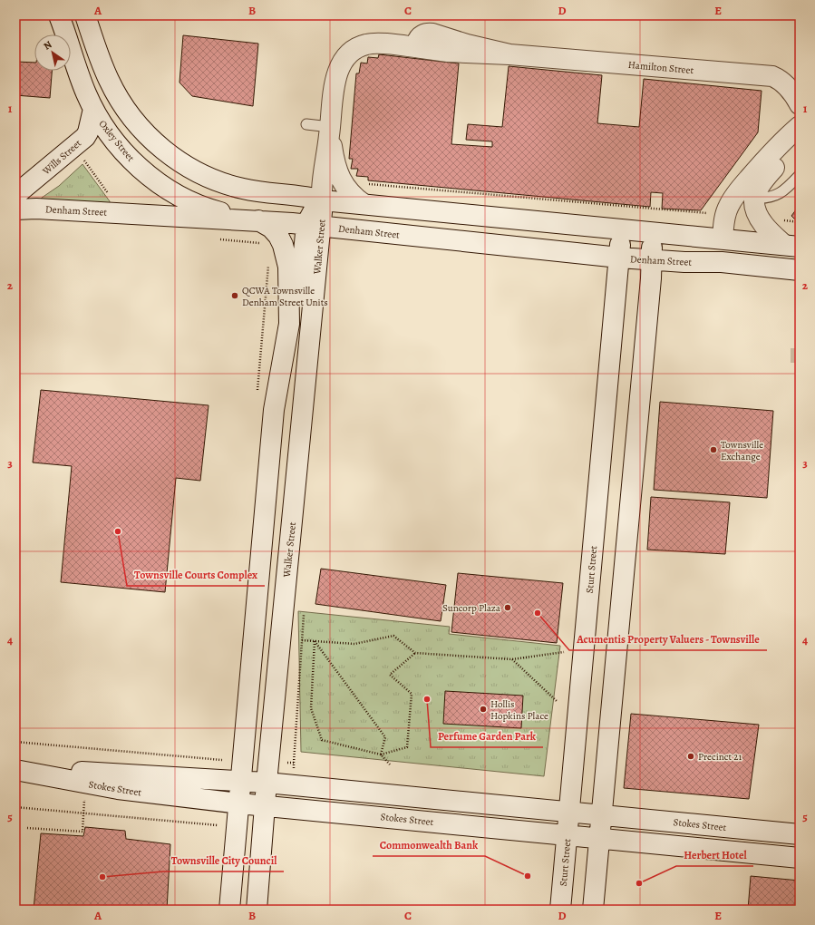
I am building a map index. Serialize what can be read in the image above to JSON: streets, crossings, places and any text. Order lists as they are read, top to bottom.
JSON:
{
  "streets": {
    "main road": [
      "Hamilton Street",
      "Oxley Street",
      "Wills Street",
      "Denham Street",
      "Walker Street",
      "Sturt Street",
      "Stokes Street"
    ]
  },
  "crossings": [
    ["Hamilton Street", "Walker Street"],
    ["Oxley Street", "Wills Street"],
    ["Oxley Street", "Denham Street"],
    ["Denham Street", "Walker Street"],
    ["Denham Street", "Sturt Street"],
    ["Walker Street", "Stokes Street"],
    ["Sturt Street", "Stokes Street"]
  ],
  "places": [
    "QCWA Townsville Denham Street Units",
    "Townsville Exchange",
    "Townsville Courts Complex",
    "Suncorp Plaza",
    "Acumentis Property Valuers - Townsville",
    "Perfume Garden Park",
    "Hollis Hopkins Place",
    "Precinct 21",
    "Commonwealth Bank",
    "Townsville City Council",
    "Herbert Hotel"
  ],
  "north": "top left",
  "grid": {
    "columns": [
      "A",
      "B",
      "C",
      "D",
      "E"
    ],
    "rows": [
      "1",
      "2",
      "3",
      "4",
      "5"
    ]
  }
}
